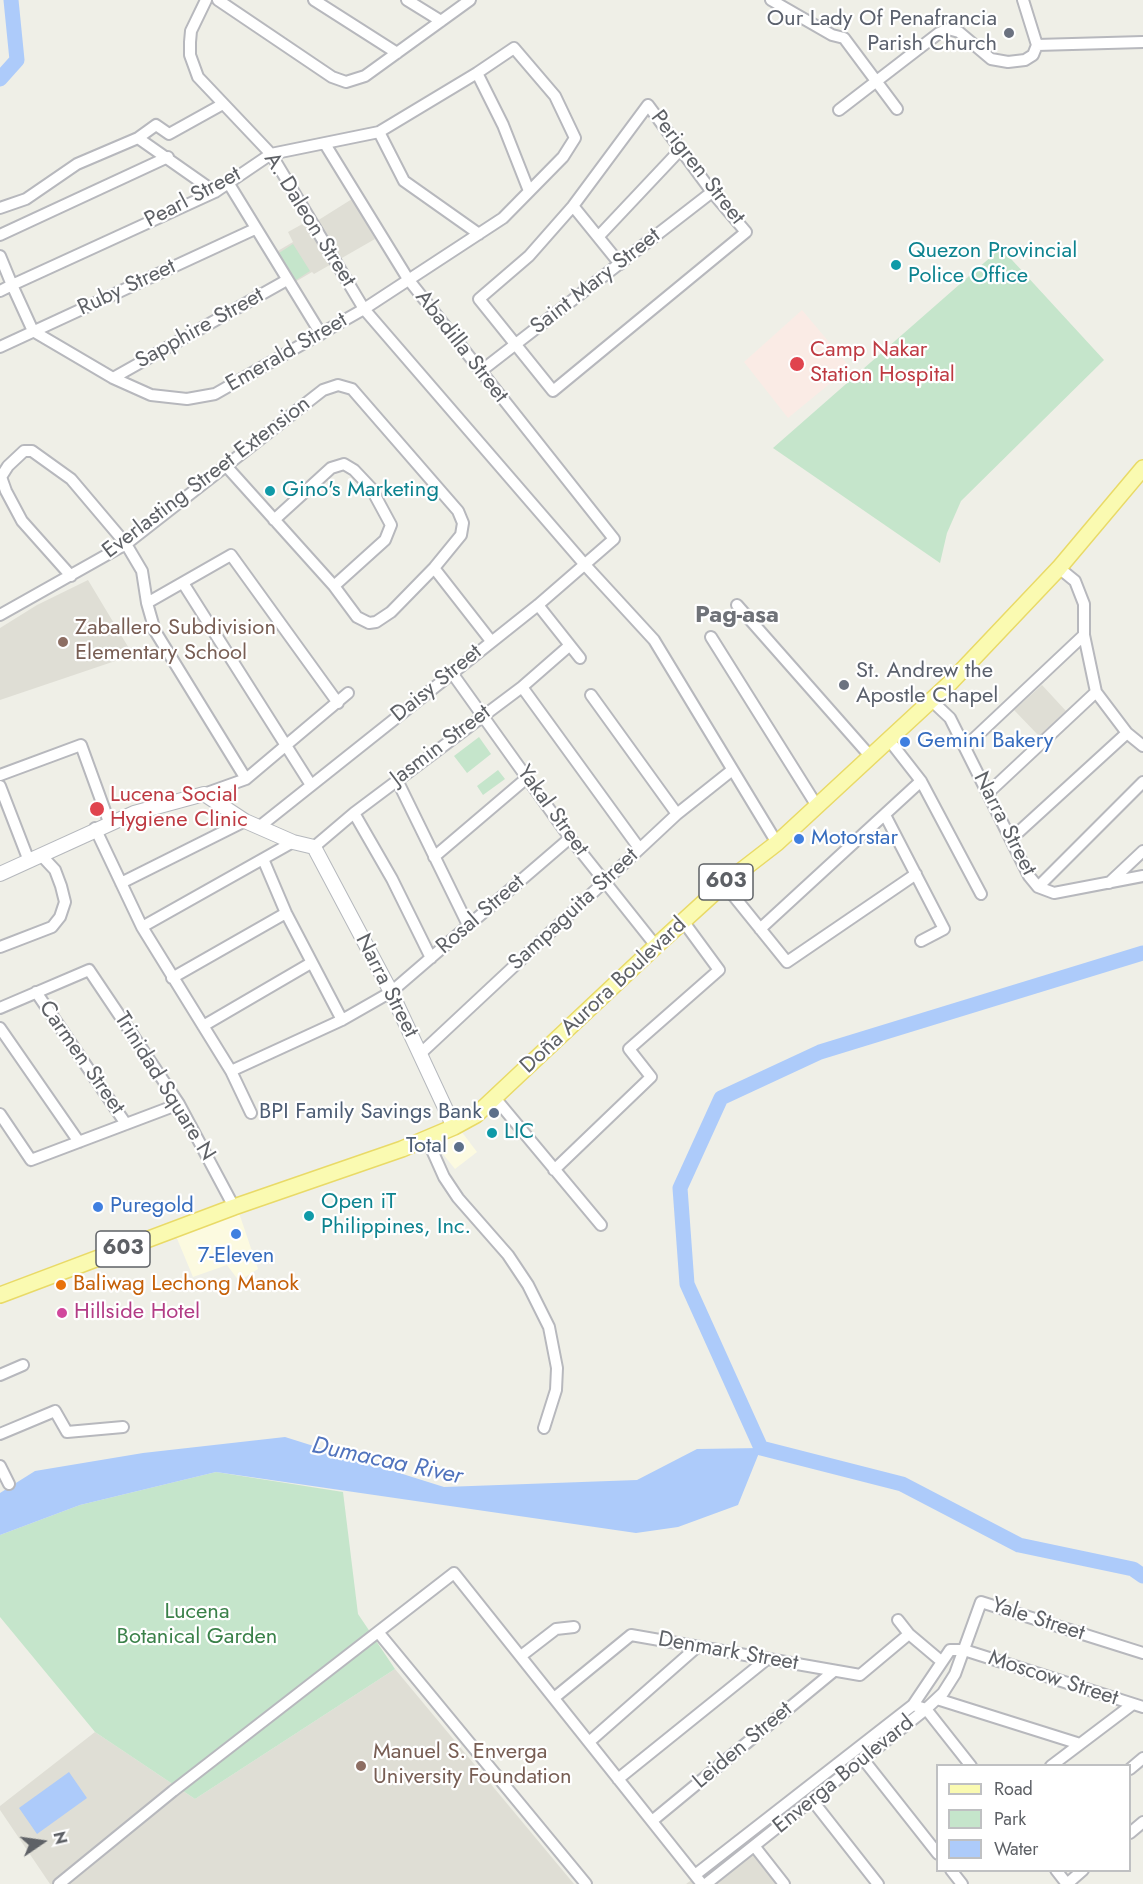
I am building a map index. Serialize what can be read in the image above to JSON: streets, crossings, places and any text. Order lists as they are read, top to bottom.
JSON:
{
  "streets": {
    "main road": ["603", "Doña Aurora Boulevard"],
    "street": [
      "Perigren Street",
      "Pearl Street",
      "A. Daleon Street",
      "Saint Mary Street",
      "Ruby Street",
      "Sapphire Street",
      "Abadilla Street",
      "Emerald Street",
      "Everlasting Street Extension",
      "Daisy Street",
      "Jasmin Street",
      "Yakal Street",
      "Narra Street",
      "Sampaguita Street",
      "Rosal Street",
      "Carmen Street",
      "Trinidad Square N",
      "Yale Street",
      "Denmark Street",
      "Moscow Street",
      "Leiden Street",
      "Enverga Boulevard"
    ]
  },
  "crossings": [
    ["Perigren Street", "Saint Mary Street"],
    ["Pearl Street", "A. Daleon Street"],
    ["Pearl Street", "Abadilla Street"],
    ["Pearl Street", "Emerald Street"],
    ["A. Daleon Street", "Emerald Street"],
    ["A. Daleon Street", "Daisy Street"],
    ["A. Daleon Street", "Sampaguita Street"],
    ["A. Daleon Street", "Doña Aurora Boulevard"],
    ["Saint Mary Street", "Abadilla Street"],
    ["Ruby Street", "Emerald Street"],
    ["Sapphire Street", "Emerald Street"],
    ["Abadilla Street", "Emerald Street"],
    ["Abadilla Street", "Daisy Street"],
    ["Daisy Street", "Yakal Street"],
    ["Jasmin Street", "Yakal Street"],
    ["Jasmin Street", "Narra Street"],
    ["Yakal Street", "Sampaguita Street"],
    ["Yakal Street", "Rosal Street"],
    ["Yakal Street", "Doña Aurora Boulevard"],
    ["Narra Street", "Sampaguita Street"],
    ["Narra Street", "Rosal Street"],
    ["Narra Street", "Doña Aurora Boulevard"],
    ["Doña Aurora Boulevard", "Trinidad Square N"],
    ["Carmen Street", "Trinidad Square N"],
    ["Yale Street", "Moscow Street"],
    ["Yale Street", "Enverga Boulevard"],
    ["Denmark Street", "Leiden Street"],
    ["Moscow Street", "Enverga Boulevard"]
  ],
  "districts": ["Pag-asa"],
  "water": ["Dumacaa River"],
  "parks": ["Lucena Botanical Garden"],
  "places": [
    "Our Lady Of Penafrancia Parish Church",
    "Quezon Provincial Police Office",
    "Camp Nakar Station Hospital",
    "Gino's Marketing",
    "Zaballero Subdivision Elementary School",
    "St. Andrew the Apostle Chapel",
    "Gemini Bakery",
    "Lucena Social Hygiene Clinic",
    "Motorstar",
    "BPI Family Savings Bank",
    "LIC",
    "Total",
    "Puregold",
    "Open iT Philippines, Inc.",
    "7-Eleven",
    "Baliwag Lechong Manok",
    "Hillside Hotel",
    "Manuel S. Enverga University Foundation"
  ],
  "legend": ["Road", "Park", "Water"],
  "north": "right"
}
